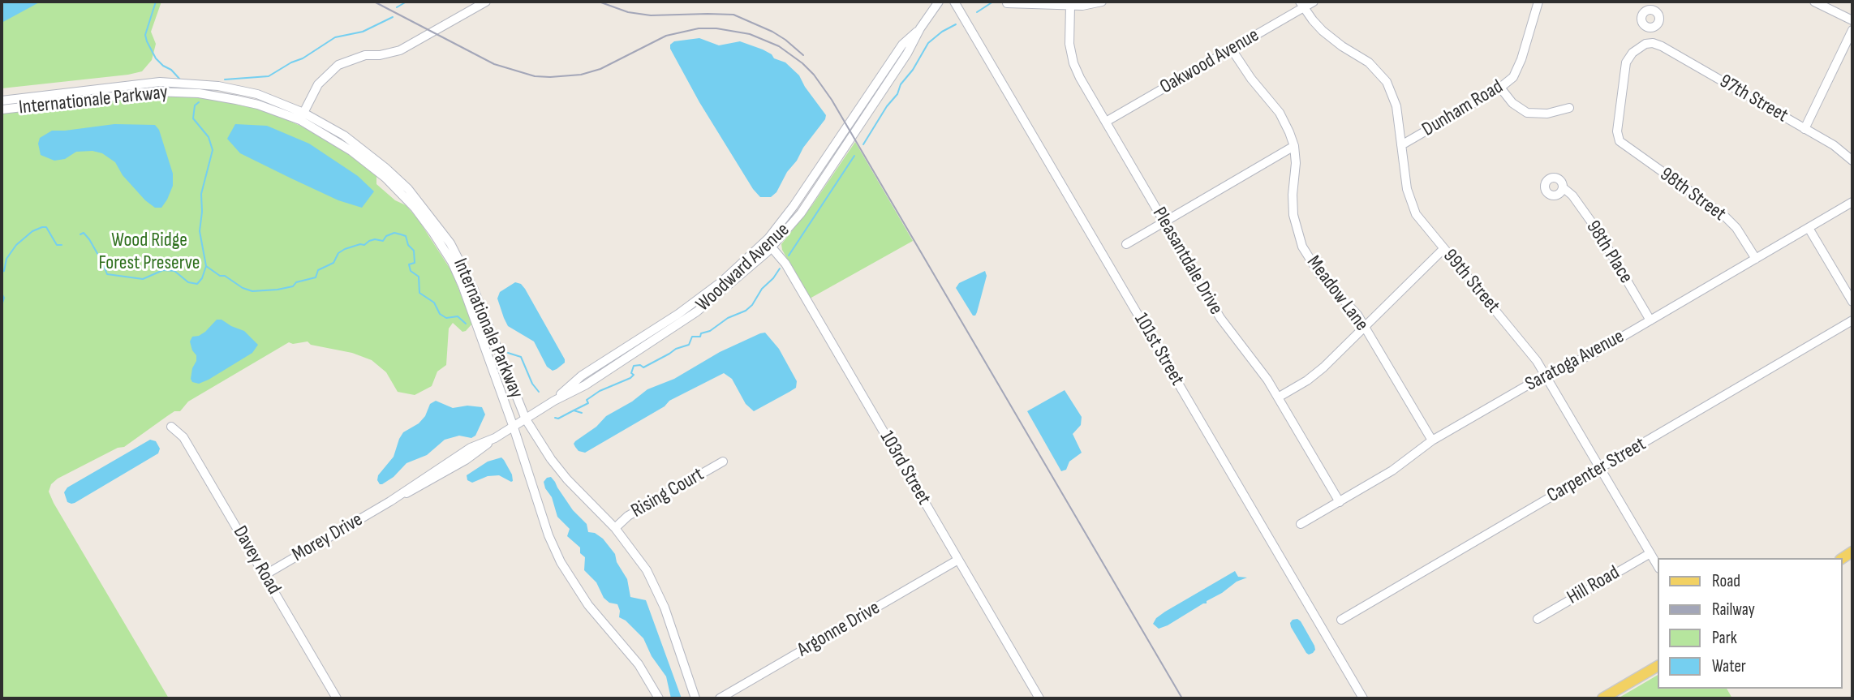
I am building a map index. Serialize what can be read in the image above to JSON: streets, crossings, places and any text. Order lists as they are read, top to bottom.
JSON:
{
  "streets": {
    "street": [
      "Oakwood Avenue",
      "97th Street",
      "Internationale Parkway",
      "Dunham Road",
      "98th Street",
      "98th Place",
      "Pleasantdale Drive",
      "Woodward Avenue",
      "99th Street",
      "Meadow Lane",
      "101st Street",
      "Saratoga Avenue",
      "103rd Street",
      "Carpenter Street",
      "Rising Court",
      "Morey Drive",
      "Davey Road",
      "Hill Road",
      "Argonne Drive"
    ]
  },
  "crossings": [
    ["Oakwood Avenue", "Pleasantdale Drive"],
    ["Oakwood Avenue", "99th Street"],
    ["Oakwood Avenue", "Meadow Lane"],
    ["97th Street", "98th Street"],
    ["Internationale Parkway", "Woodward Avenue"],
    ["Internationale Parkway", "Rising Court"],
    ["Internationale Parkway", "Morey Drive"],
    ["Dunham Road", "99th Street"],
    ["98th Street", "Saratoga Avenue"],
    ["98th Place", "Saratoga Avenue"],
    ["Pleasantdale Drive", "Saratoga Avenue"],
    ["Woodward Avenue", "103rd Street"],
    ["Woodward Avenue", "Morey Drive"],
    ["99th Street", "Saratoga Avenue"],
    ["99th Street", "Carpenter Street"],
    ["99th Street", "Hill Road"],
    ["Meadow Lane", "Saratoga Avenue"],
    ["103rd Street", "Argonne Drive"],
    ["Morey Drive", "Davey Road"]
  ],
  "parks": ["Wood Ridge Forest Preserve"],
  "legend": [
    "Road",
    "Railway",
    "Park",
    "Water"
  ]
}
